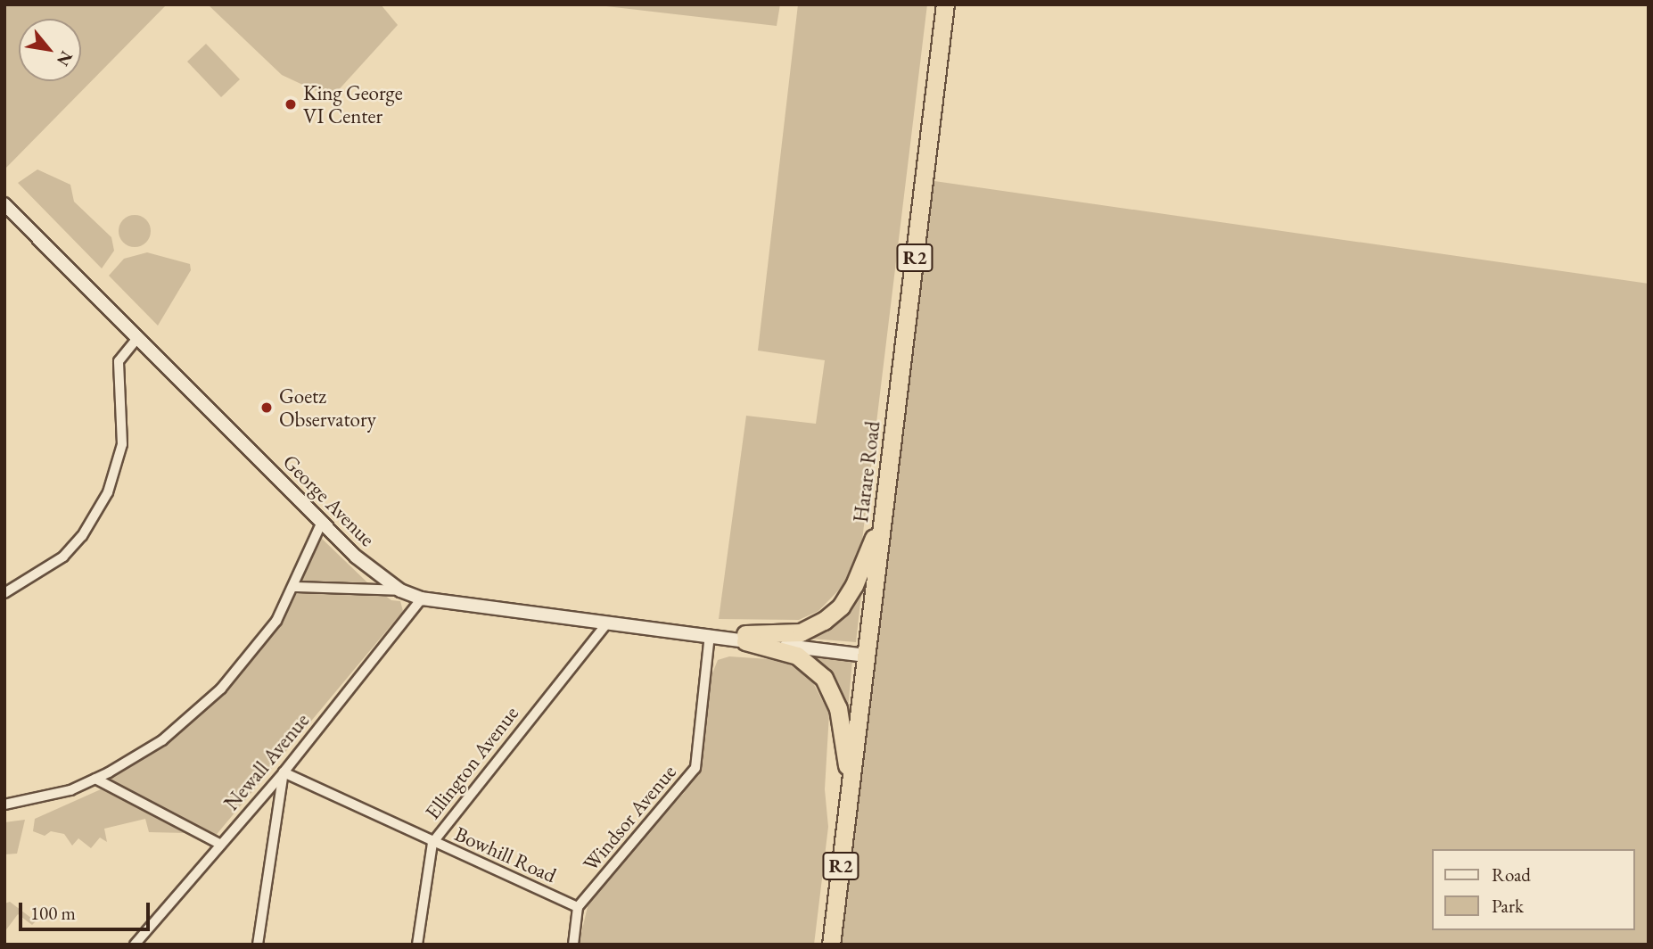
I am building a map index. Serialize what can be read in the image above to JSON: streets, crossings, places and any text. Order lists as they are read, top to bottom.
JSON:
{
  "streets": {
    "highway": ["R2", "Harare Road"],
    "main road": ["George Avenue"],
    "street": [
      "Newall Avenue",
      "Ellington Avenue",
      "Windsor Avenue",
      "Bowhill Road"
    ]
  },
  "crossings": [
    ["Harare Road", "George Avenue"],
    ["George Avenue", "Newall Avenue"],
    ["George Avenue", "Ellington Avenue"],
    ["George Avenue", "Windsor Avenue"],
    ["Newall Avenue", "Bowhill Road"],
    ["Ellington Avenue", "Bowhill Road"],
    ["Windsor Avenue", "Bowhill Road"]
  ],
  "places": ["King George VI Center", "Goetz Observatory"],
  "legend": ["Road", "Park"],
  "scale_bar": "100 m",
  "north": "bottom right"
}
